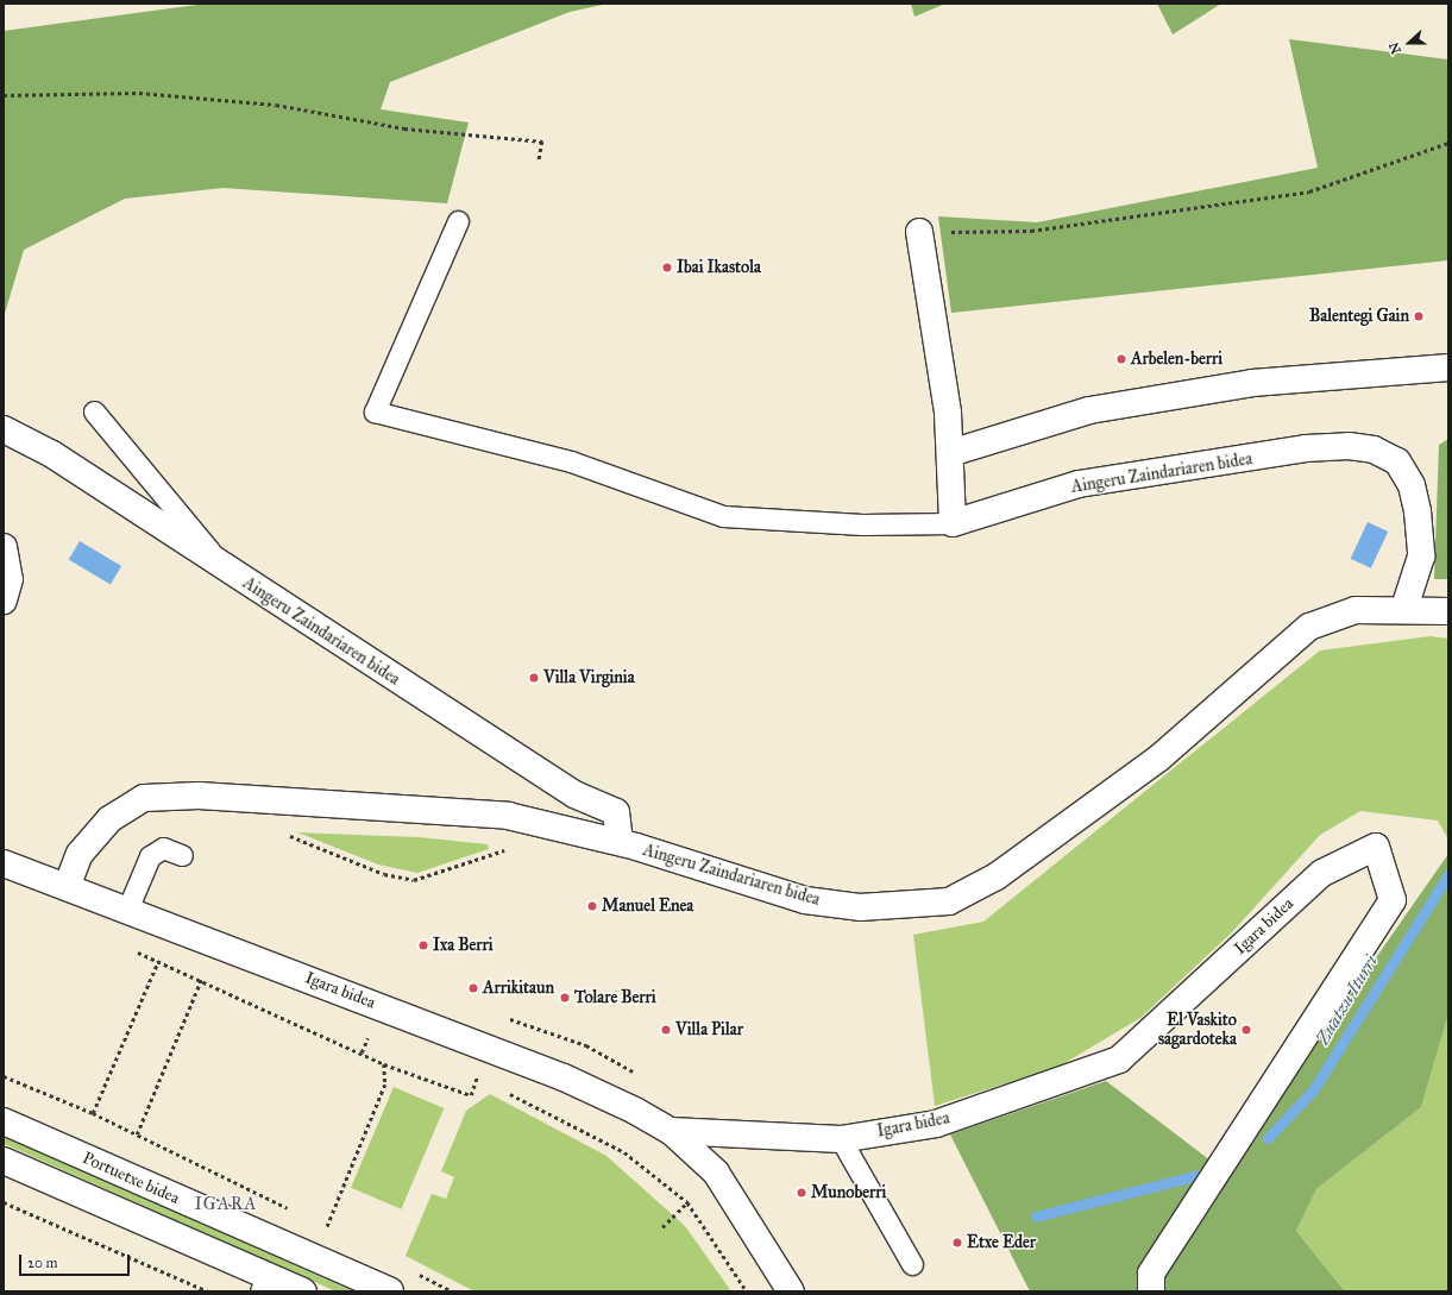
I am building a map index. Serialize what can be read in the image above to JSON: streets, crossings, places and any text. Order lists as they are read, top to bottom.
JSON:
{
  "streets": {
    "street": ["Aingeru Zaindariaren bidea", "Igara bidea", "Portuetxe bidea"]
  },
  "crossings": [
    ["Aingeru Zaindariaren bidea", "Igara bidea"]
  ],
  "districts": ["IGARA"],
  "water": ["Zuatzu Iturri"],
  "places": [
    "Ibai Ikastola",
    "Balentegi Gain",
    "Arbelen-berri",
    "Villa Virginia",
    "Manuel Enea",
    "Ixa Berri",
    "Arrikitaun",
    "Tolare Berri",
    "Villa Pilar",
    "El Vaskito sagardoteka",
    "Munoberri",
    "Etxe Eder"
  ],
  "scale_bar": "20 m",
  "north": "left"
}
